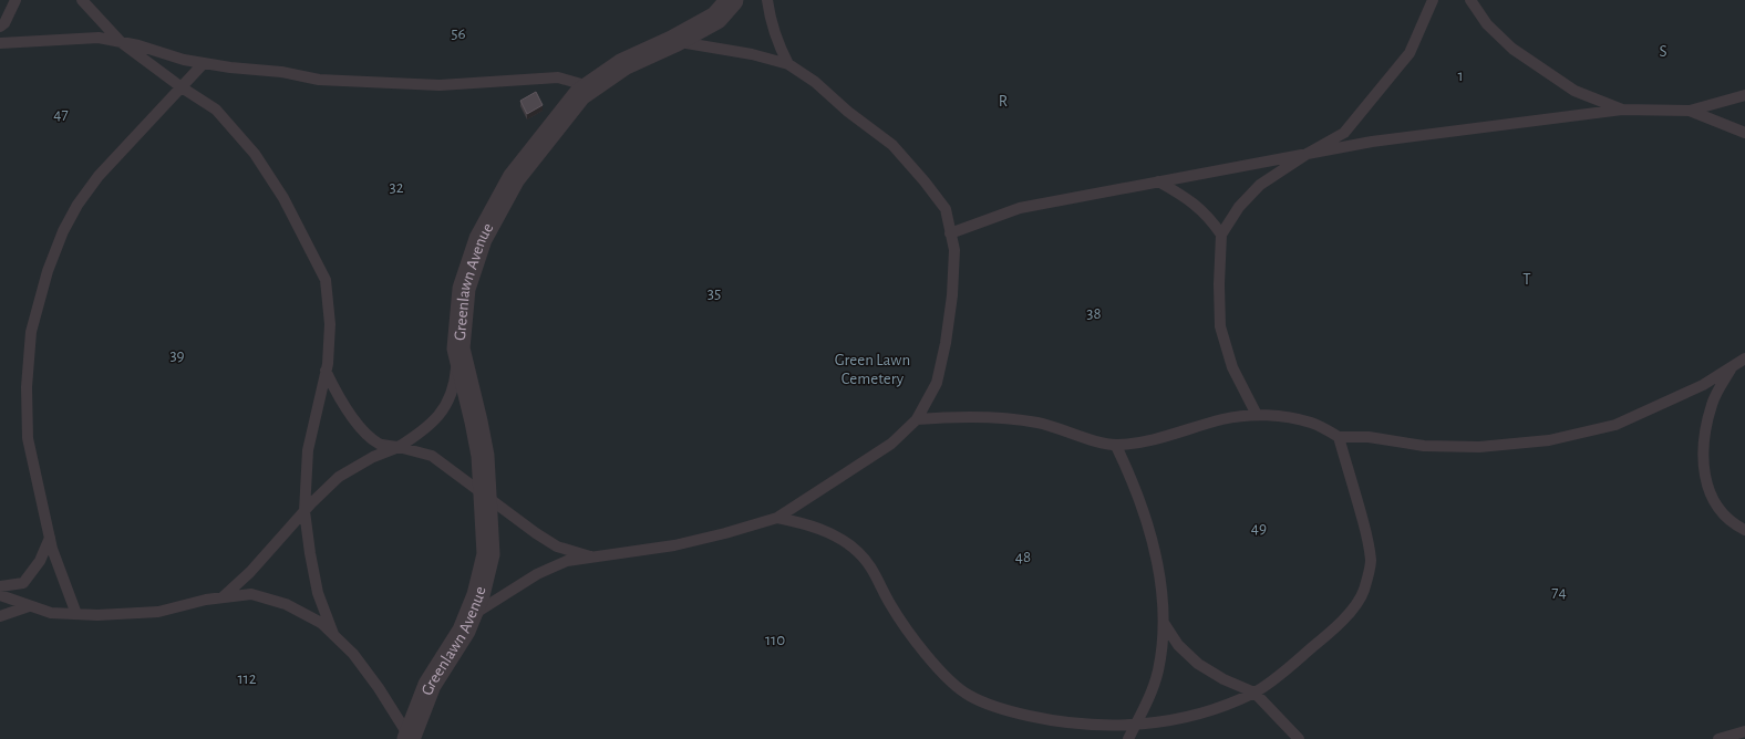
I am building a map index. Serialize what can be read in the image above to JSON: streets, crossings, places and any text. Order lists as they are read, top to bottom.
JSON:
{
  "streets": {
    "street": ["Greenlawn Avenue"]
  },
  "parks": [
    "56",
    "S",
    "1",
    "R",
    "47",
    "32",
    "T",
    "35",
    "38",
    "39",
    "Green Lawn Cemetery",
    "49",
    "48",
    "74",
    "110",
    "112"
  ]
}
